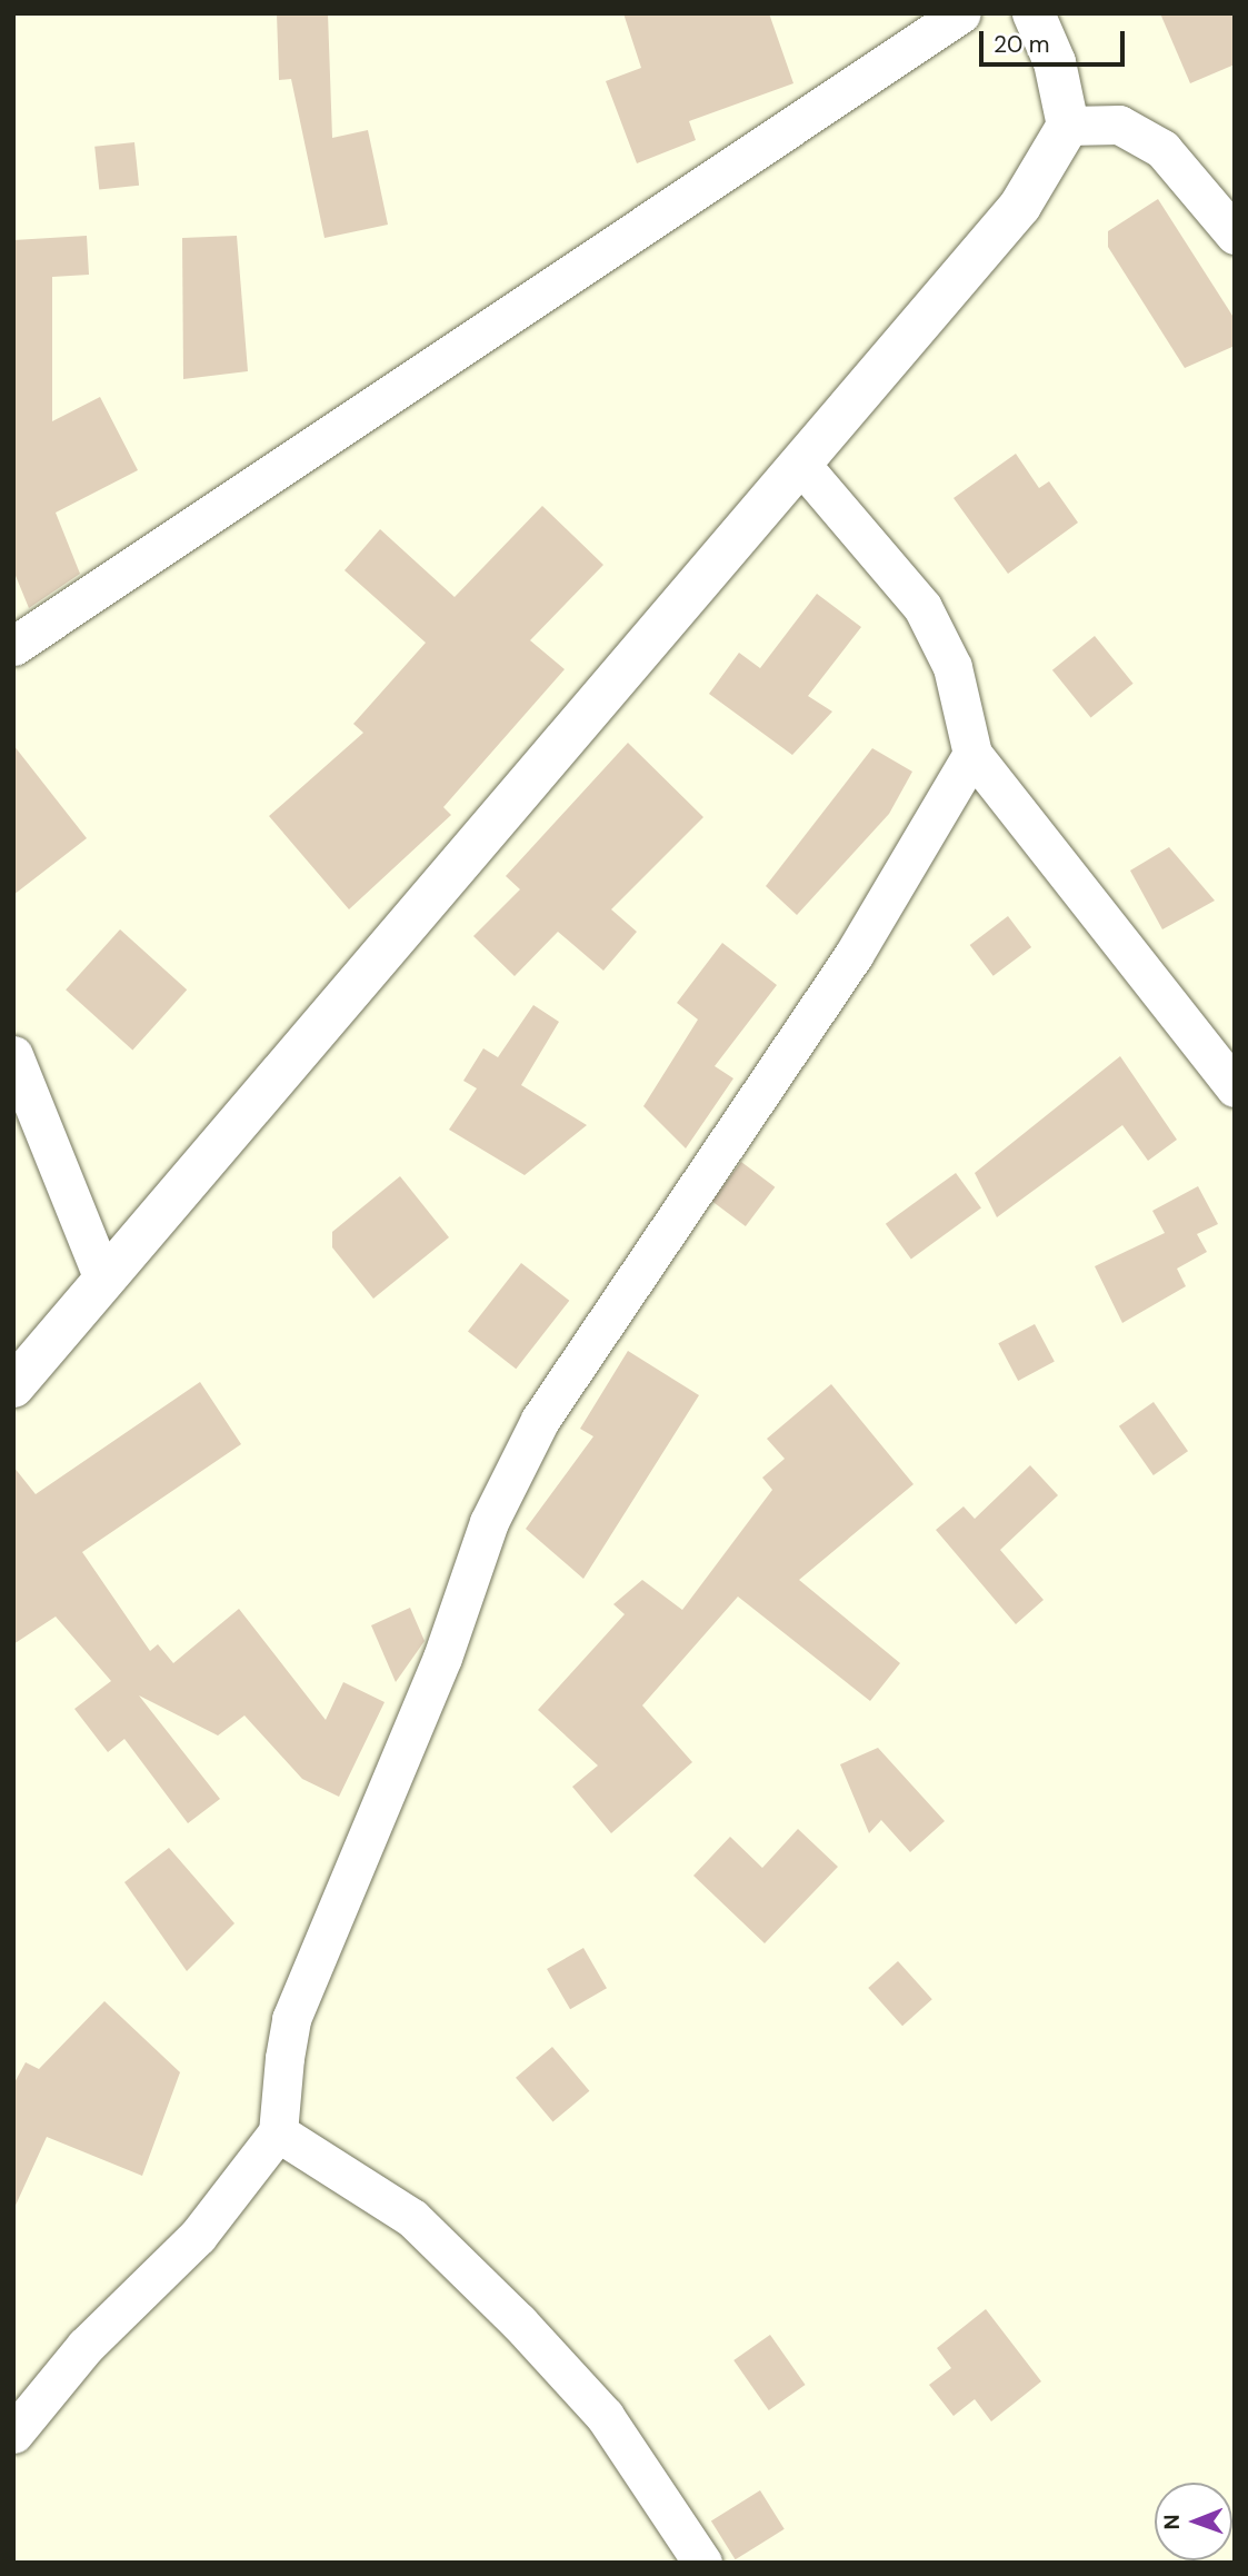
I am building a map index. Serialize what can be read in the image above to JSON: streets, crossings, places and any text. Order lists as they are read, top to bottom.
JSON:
{
  "scale_bar": "20 m",
  "north": "left"
}
